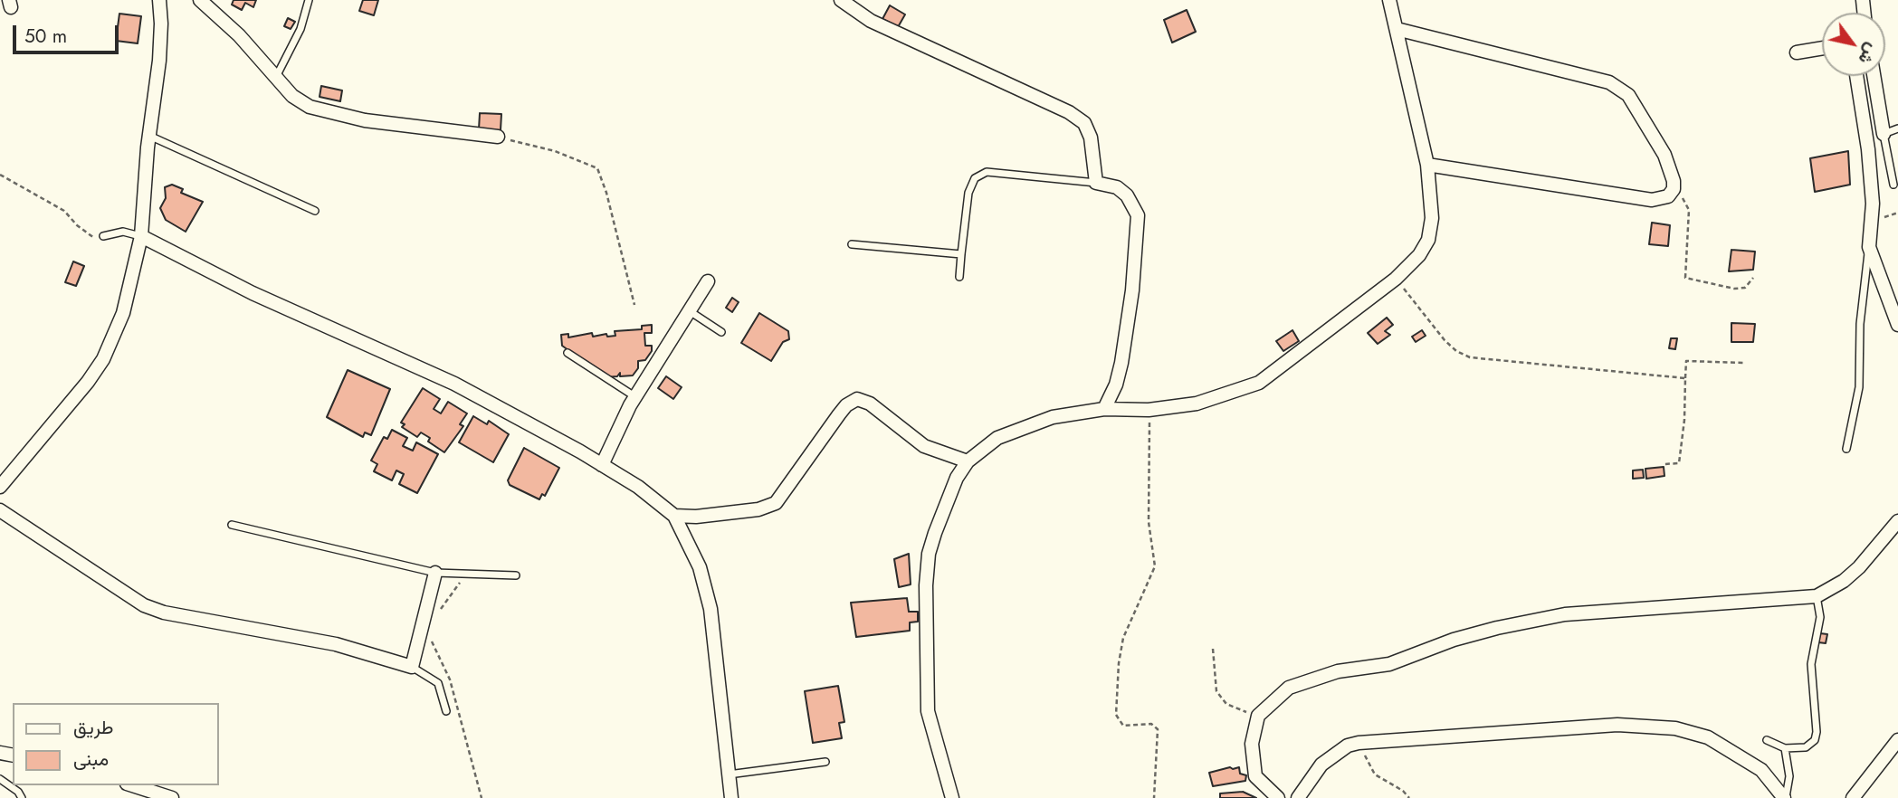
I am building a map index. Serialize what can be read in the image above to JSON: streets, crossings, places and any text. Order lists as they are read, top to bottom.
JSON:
{
  "legend": ["طريق", "مبنى"],
  "scale_bar": "50 m",
  "north": "bottom right"
}
